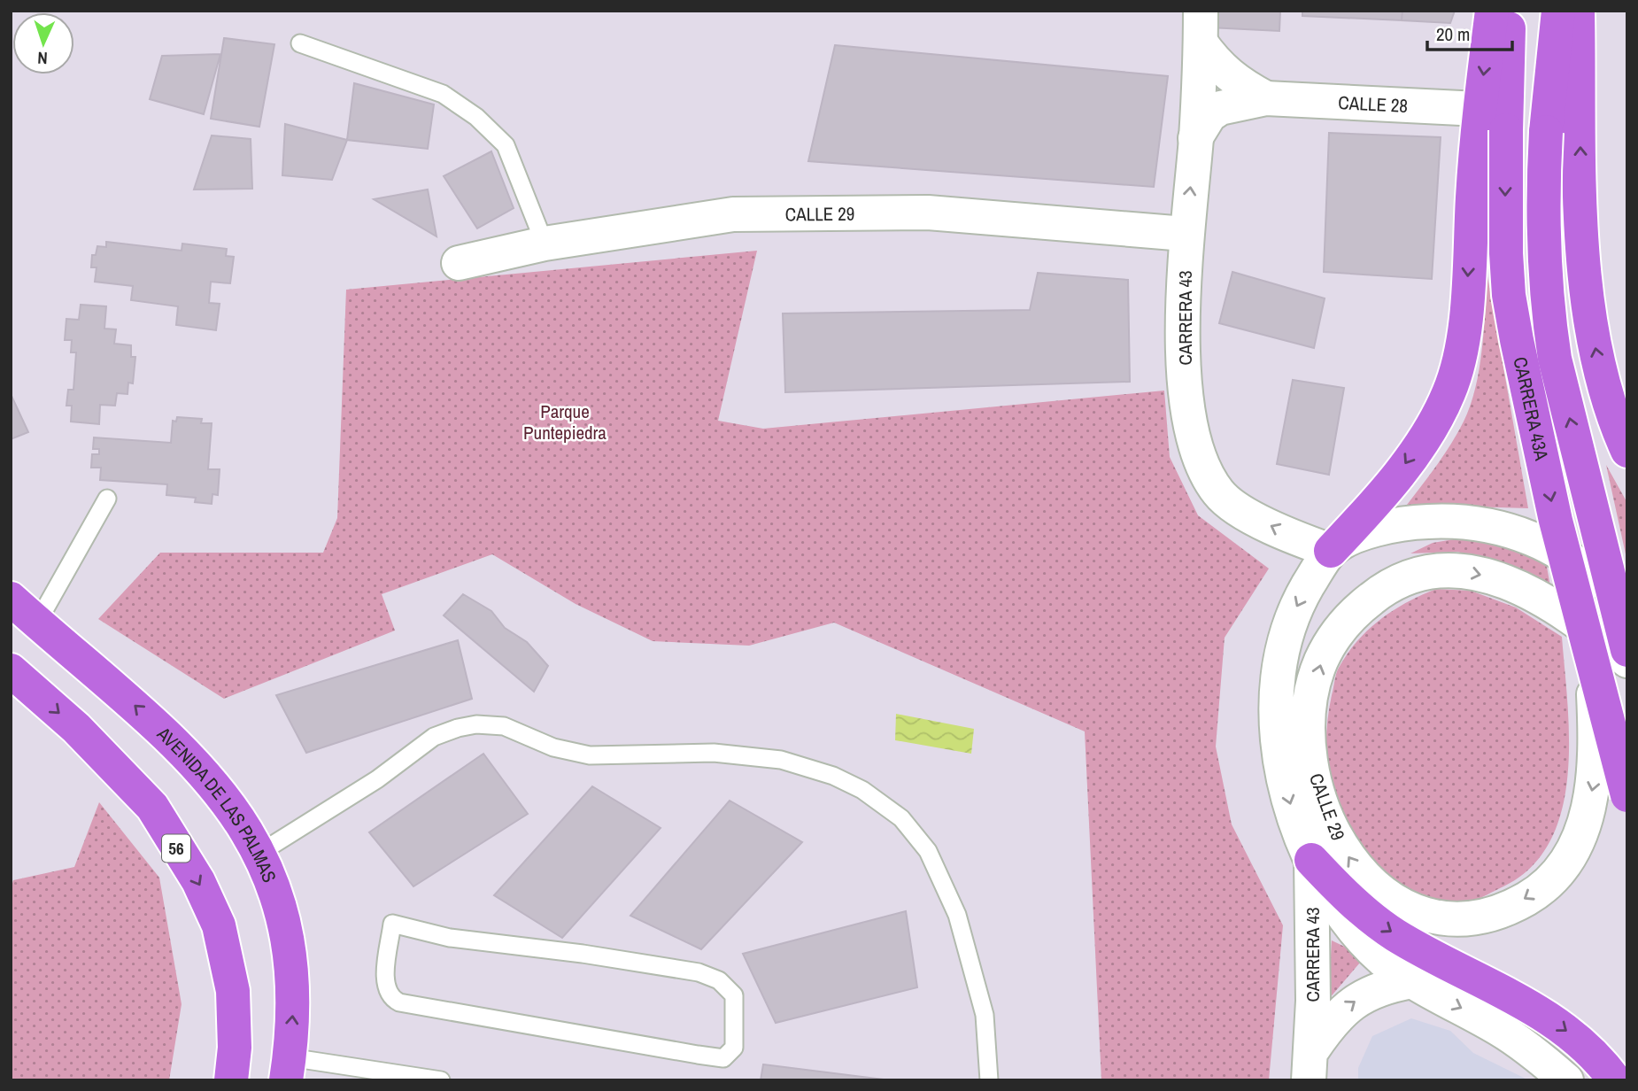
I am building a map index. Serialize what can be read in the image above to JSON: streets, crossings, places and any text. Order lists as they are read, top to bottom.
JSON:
{
  "streets": {
    "main road": ["CARRERA 43A", "AVENIDA DE LAS PALMAS", "56"],
    "street": ["CALLE 28", "CALLE 29", "CARRERA 43"]
  },
  "crossings": [
    ["CALLE 28", "CARRERA 43"],
    ["CALLE 29", "CARRERA 43"],
    ["CALLE 29", "CARRERA 43A"]
  ],
  "parks": ["Parque Puntepiedra"],
  "scale_bar": "20 m",
  "north": "bottom"
}
